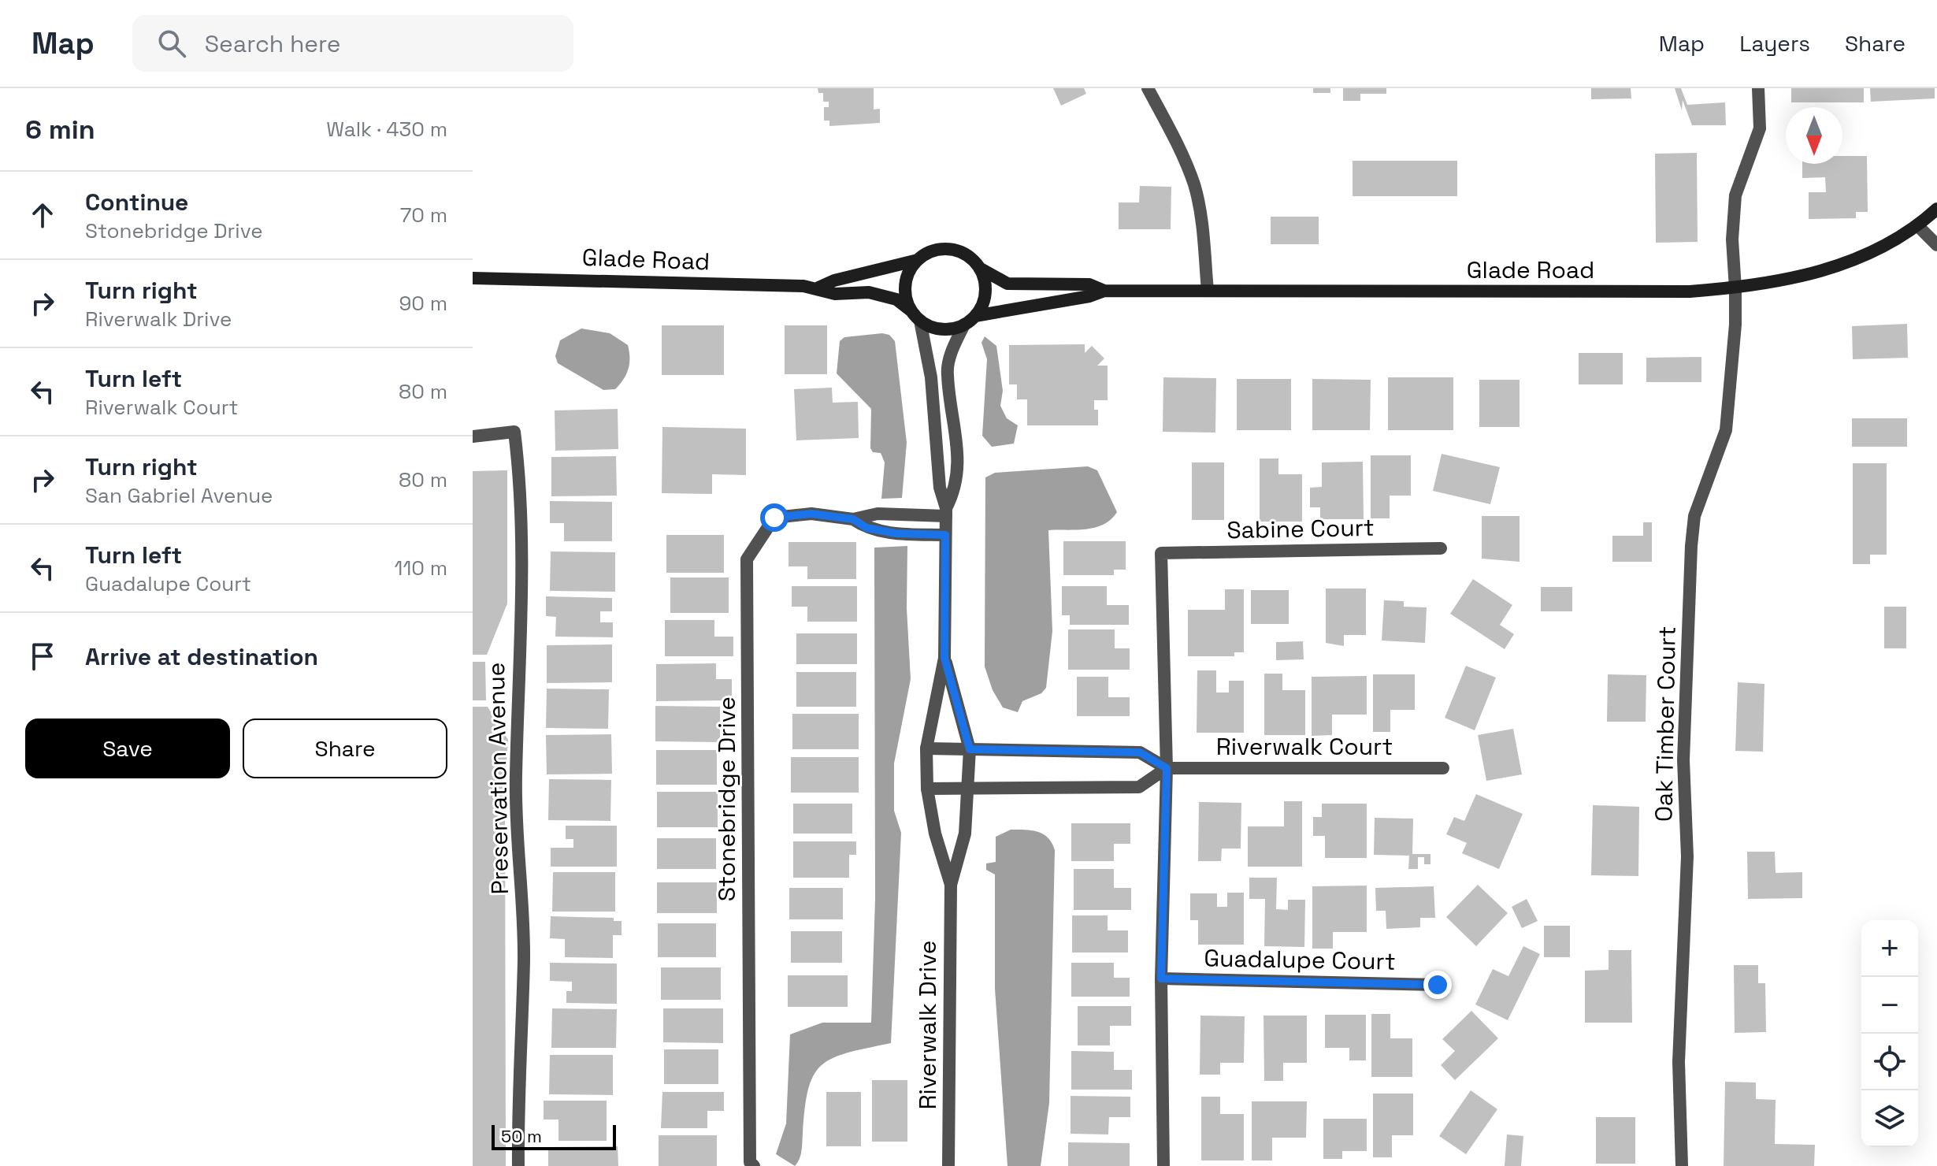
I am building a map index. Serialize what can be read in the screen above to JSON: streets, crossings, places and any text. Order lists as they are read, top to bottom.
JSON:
{
  "streets": {
    "main road": ["Glade Road"],
    "street": [
      "Sabine Court",
      "Oak Timber Court",
      "Riverwalk Court",
      "Preservation Avenue",
      "Stonebridge Drive",
      "Guadalupe Court",
      "Riverwalk Drive"
    ]
  },
  "crossings": [
    ["Glade Road", "Oak Timber Court"],
    ["Glade Road", "Riverwalk Drive"],
    ["Sabine Court", "Riverwalk Court"],
    ["Stonebridge Drive", "Riverwalk Drive"]
  ],
  "scale_bar": "50 m",
  "north": "bottom",
  "page": {
    "header": "Map",
    "search": "Search here",
    "nav": ["Map", "Layers", "Share"],
    "heading": ["6 min", "Walk · 430 m"],
    "list": [
      ["Continue", "Stonebridge Drive", "70 m"],
      ["Turn right", "Riverwalk Drive", "90 m"],
      ["Turn left", "Riverwalk Court", "80 m"],
      ["Turn right", "San Gabriel Avenue", "80 m"],
      ["Turn left", "Guadalupe Court", "110 m"],
      "Arrive at destination"
    ],
    "buttons": ["Save", "Share"],
    "map_buttons": ["+", "−"],
    "scale": "50 m"
  }
}
